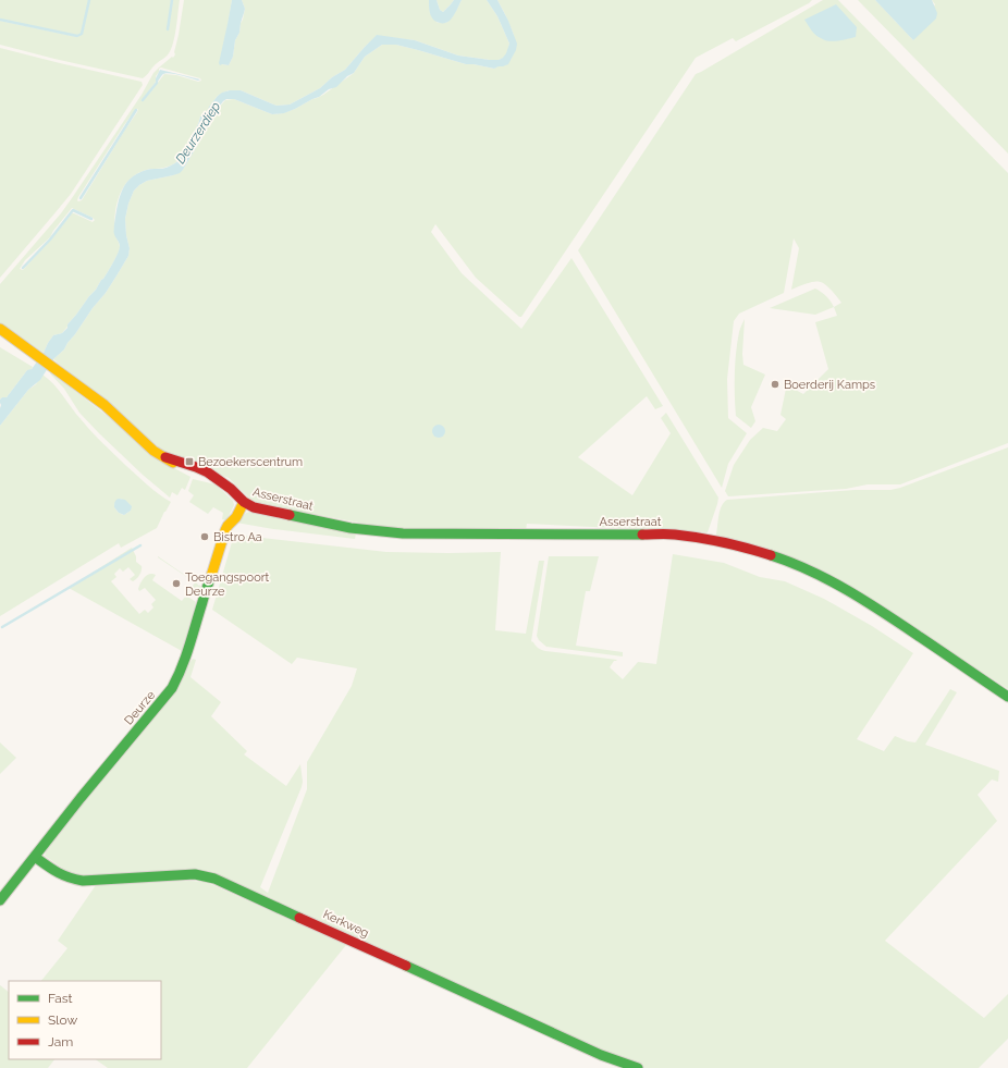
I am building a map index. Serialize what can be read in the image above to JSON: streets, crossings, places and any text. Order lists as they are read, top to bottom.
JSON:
{
  "streets": {
    "street": ["Asserstraat", "Deurze", "Kerkweg"]
  },
  "crossings": [
    ["Asserstraat", "Deurze"],
    ["Deurze", "Kerkweg"]
  ],
  "water": ["Deurzerdiep"],
  "places": {
    "other": ["Boerderij Kamps", "Bistro Aa", "Toegangspoort Deurze"],
    "transit": ["Bezoekerscentrum"]
  },
  "legend": ["Fast", "Slow", "Jam"]
}
